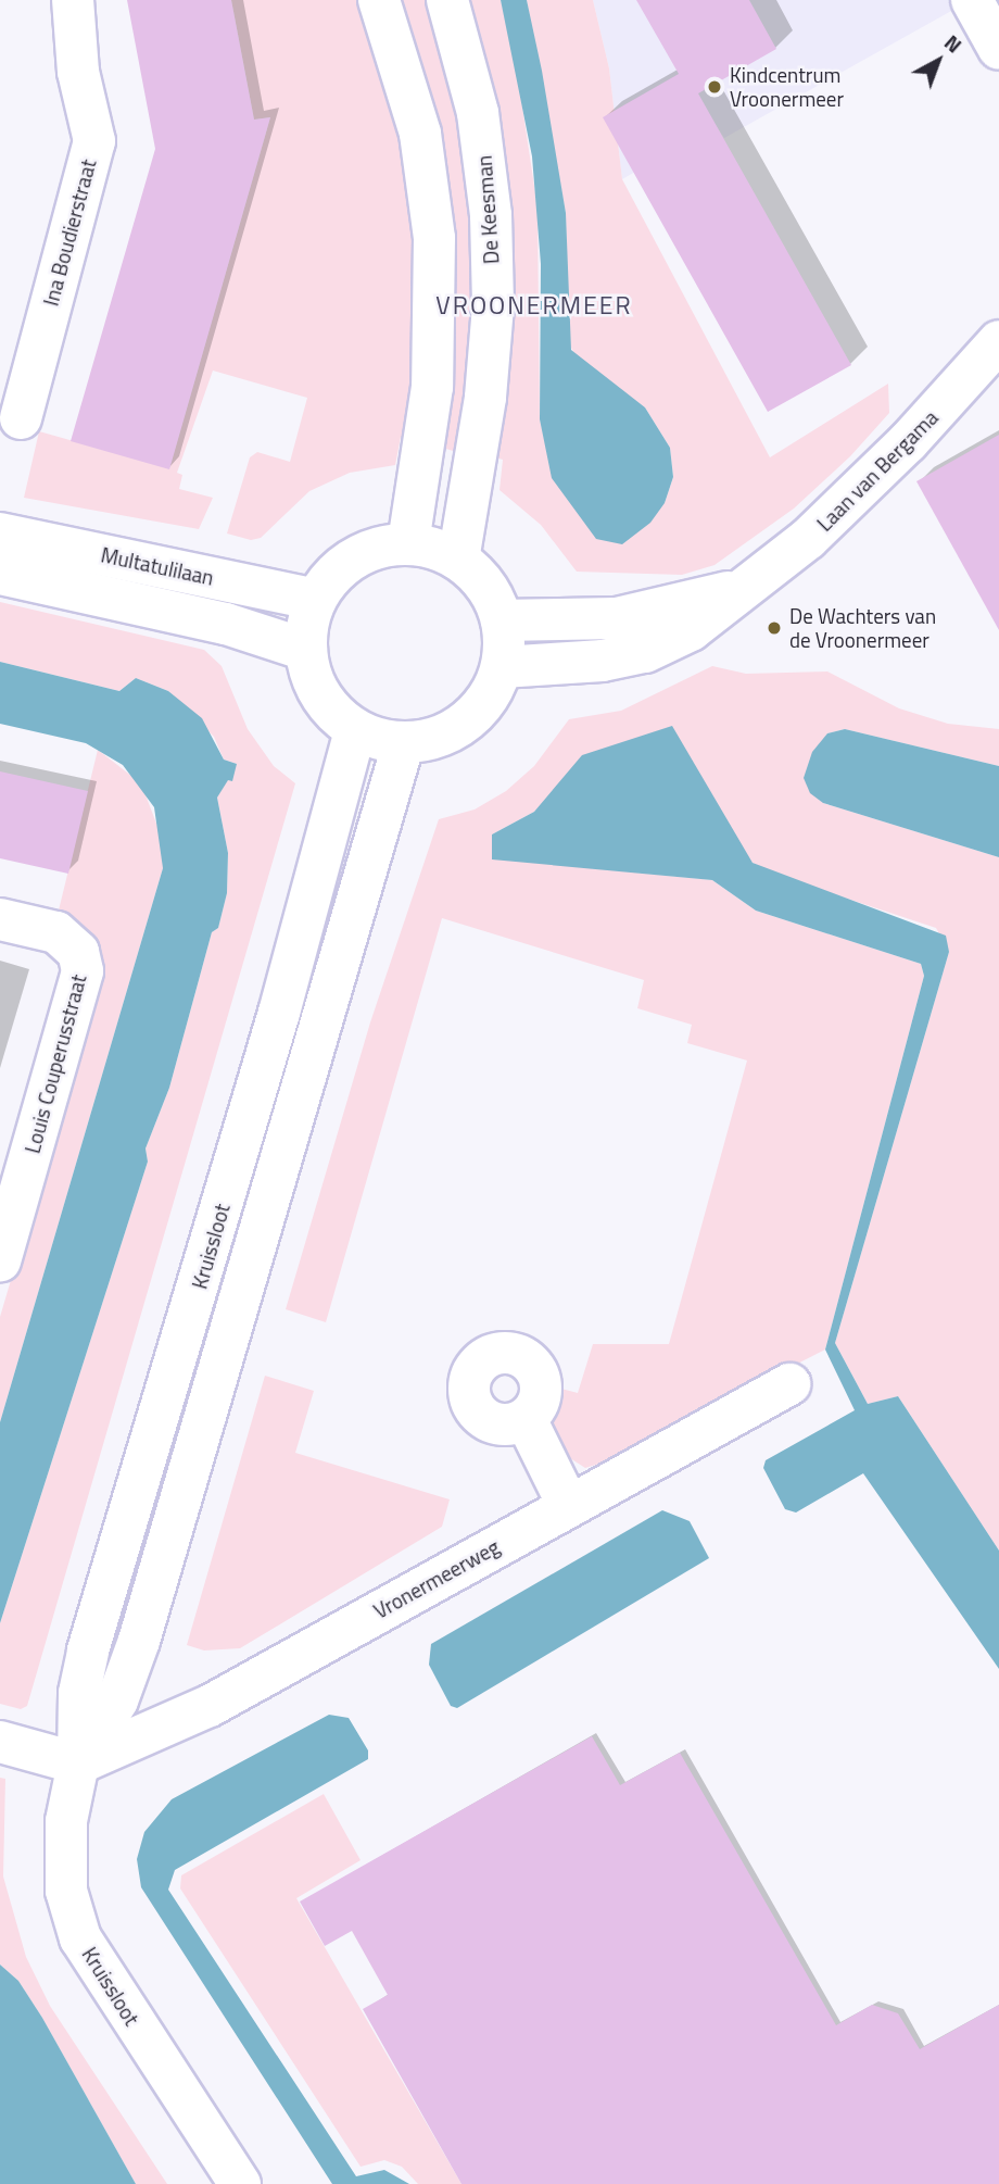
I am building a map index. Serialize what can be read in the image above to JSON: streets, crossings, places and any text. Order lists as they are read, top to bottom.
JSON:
{
  "streets": {
    "street": [
      "De Keesman",
      "Ina Boudierstraat",
      "Laan van Bergama",
      "Multatulilaan",
      "Louis Couperusstraat",
      "Kruissloot",
      "Vronermeerweg"
    ]
  },
  "crossings": [
    ["De Keesman", "Laan van Bergama"],
    ["De Keesman", "Multatulilaan"],
    ["De Keesman", "Kruissloot"],
    ["Laan van Bergama", "Multatulilaan"],
    ["Laan van Bergama", "Kruissloot"],
    ["Multatulilaan", "Kruissloot"],
    ["Kruissloot", "Vronermeerweg"]
  ],
  "districts": ["VROONERMEER"],
  "places": ["Kindcentrum Vroonermeer", "De Wachters van de Vroonermeer"],
  "north": "top right"
}
